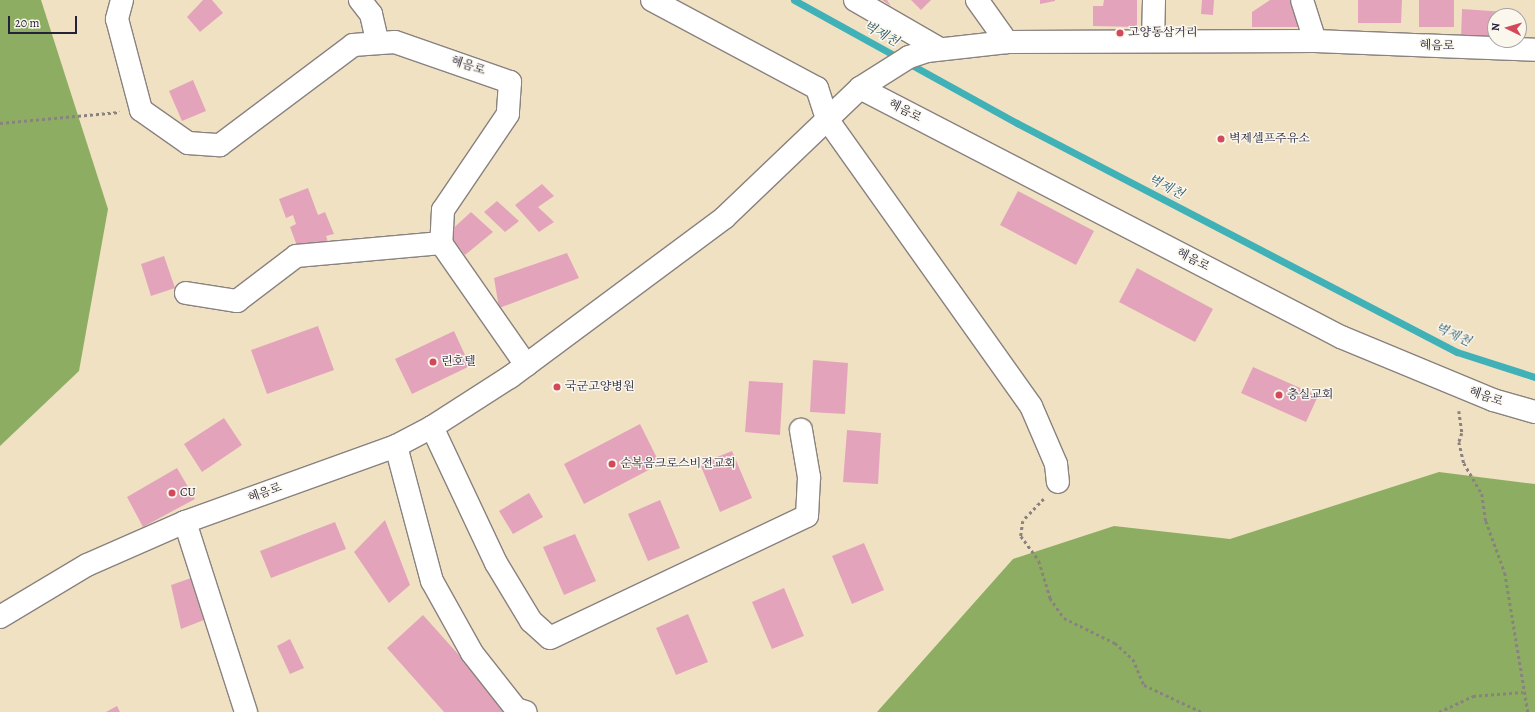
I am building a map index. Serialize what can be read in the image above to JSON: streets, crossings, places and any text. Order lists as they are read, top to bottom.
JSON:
{
  "streets": {
    "main road": ["혜음로"]
  },
  "water": ["벽제천"],
  "places": [
    "고양동삼거리",
    "벽제셀프주유소",
    "린호텔",
    "국군고양병원",
    "충실교회",
    "순복음크로스비전교회",
    "CU"
  ],
  "scale_bar": "20 m",
  "north": "left"
}
